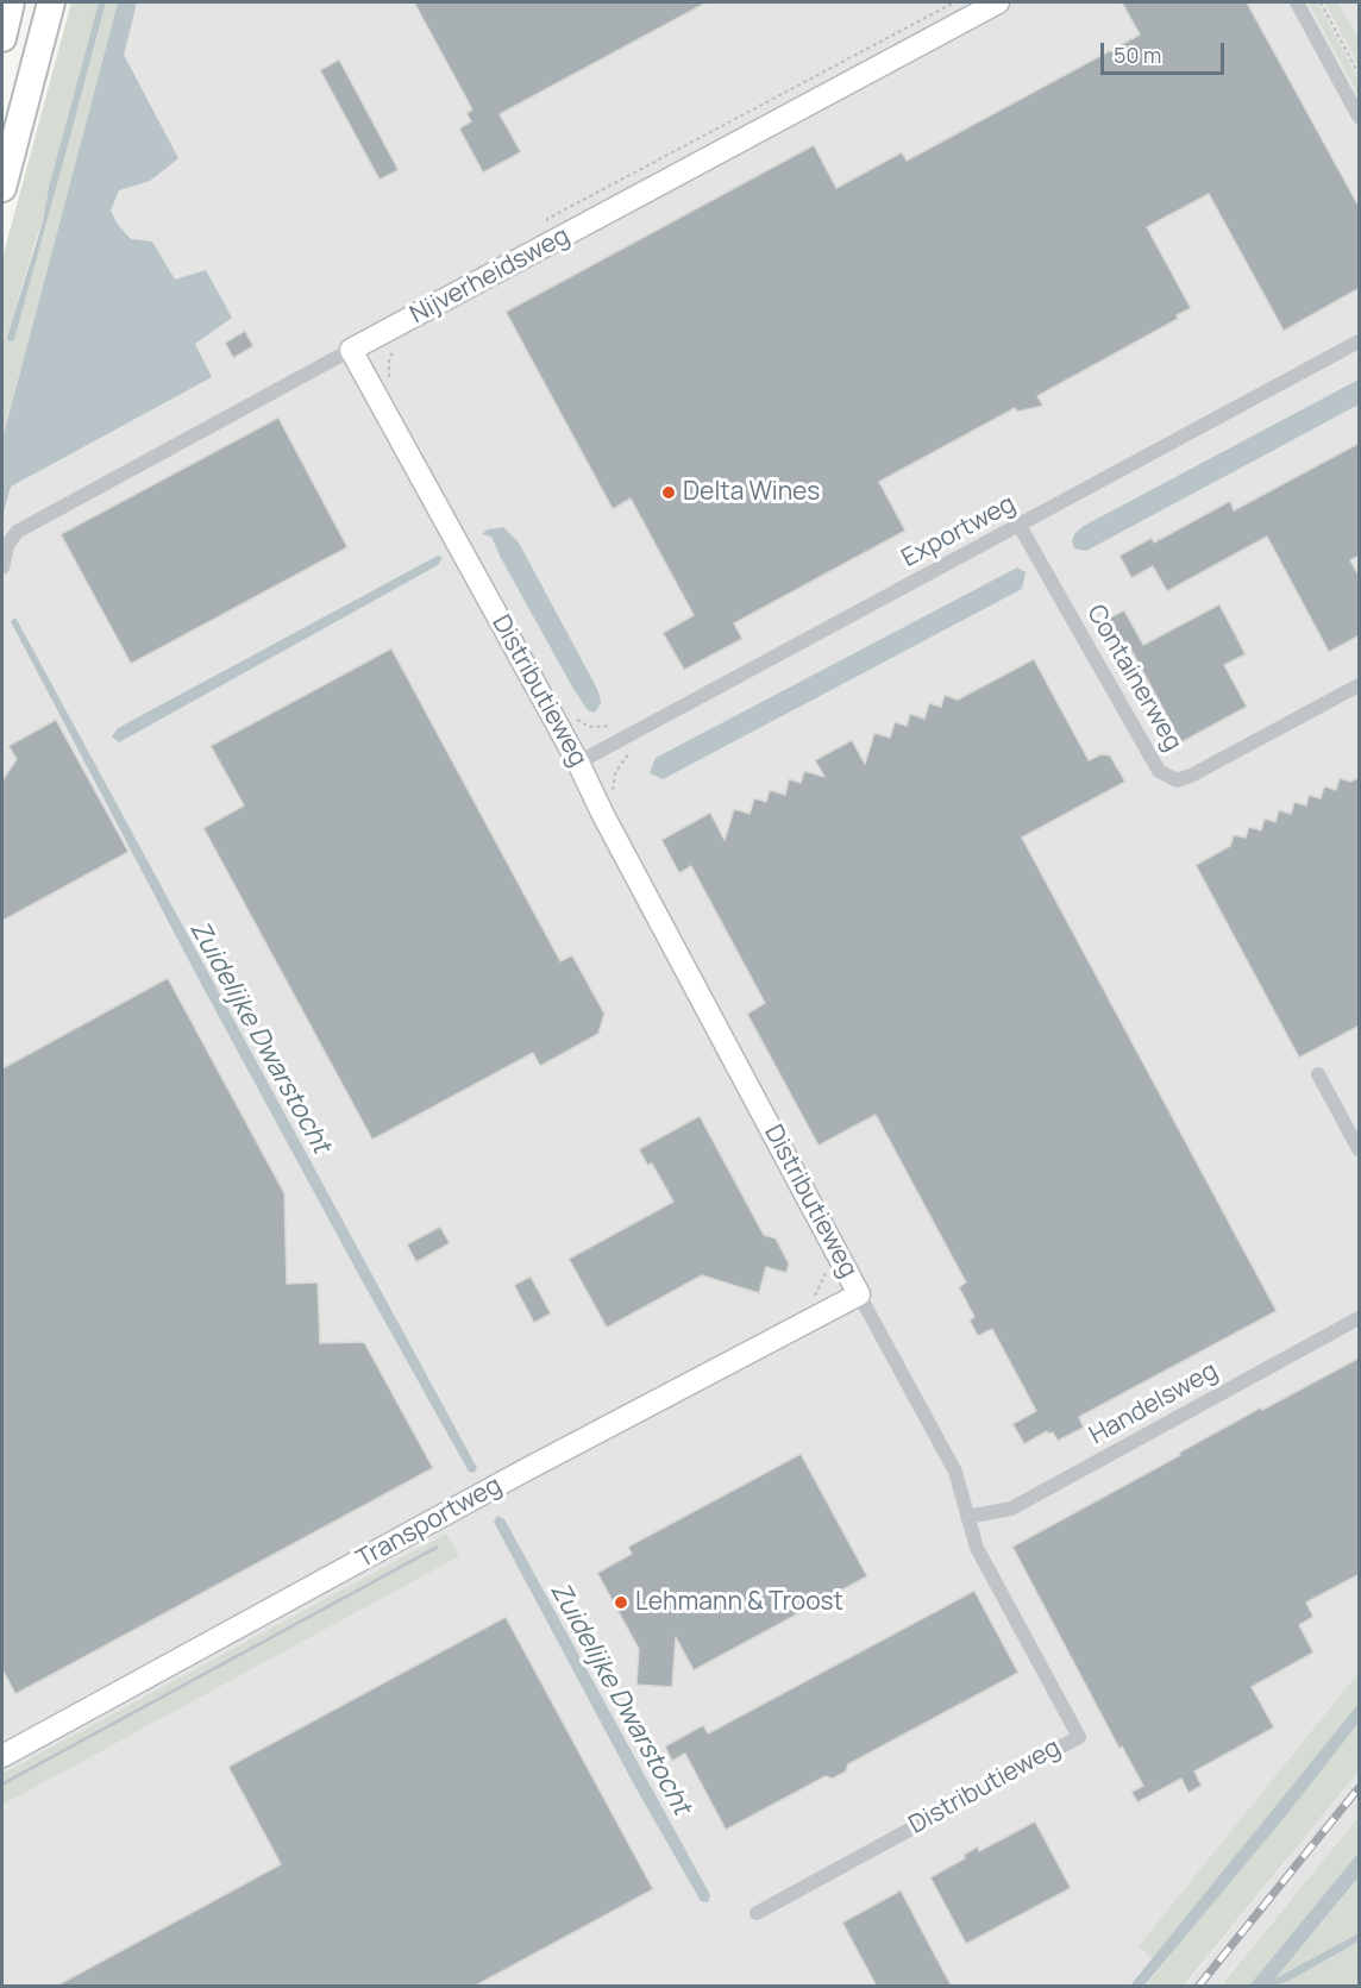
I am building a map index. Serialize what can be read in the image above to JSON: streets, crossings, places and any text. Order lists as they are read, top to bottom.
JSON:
{
  "streets": {
    "street": [
      "Nijverheidsweg",
      "Exportweg",
      "Containerweg",
      "Distributieweg",
      "Handelsweg",
      "Transportweg"
    ]
  },
  "crossings": [
    ["Nijverheidsweg", "Distributieweg"],
    ["Exportweg", "Containerweg"],
    ["Exportweg", "Distributieweg"],
    ["Distributieweg", "Handelsweg"],
    ["Distributieweg", "Transportweg"]
  ],
  "water": ["Zuidelijke Dwarstocht"],
  "places": ["Delta Wines", "Lehmann & Troost"],
  "scale_bar": "50 m"
}
